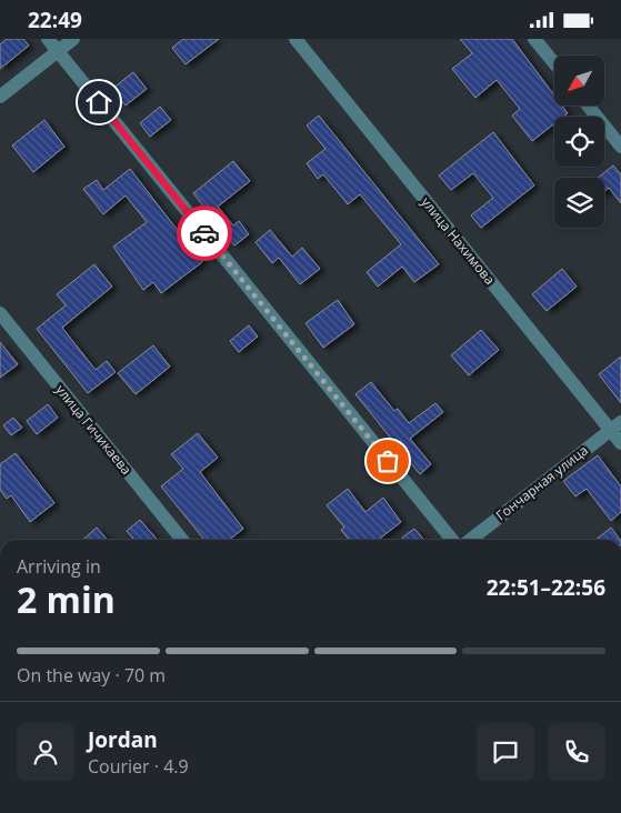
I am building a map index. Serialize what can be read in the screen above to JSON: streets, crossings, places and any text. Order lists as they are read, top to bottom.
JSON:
{
  "streets": {
    "street": ["улица Нахимова", "улица Гичикаева", "Гончарная улица"]
  },
  "crossings": [
    ["улица Нахимова", "Гончарная улица"]
  ],
  "north": "bottom left",
  "page": {
    "status": "22:49",
    "heading": ["2 min", "Arriving in", "22:51–22:56"],
    "panel": ["Jordan", "Courier · 4.9"],
    "bar": "On the way · 70 m"
  }
}
